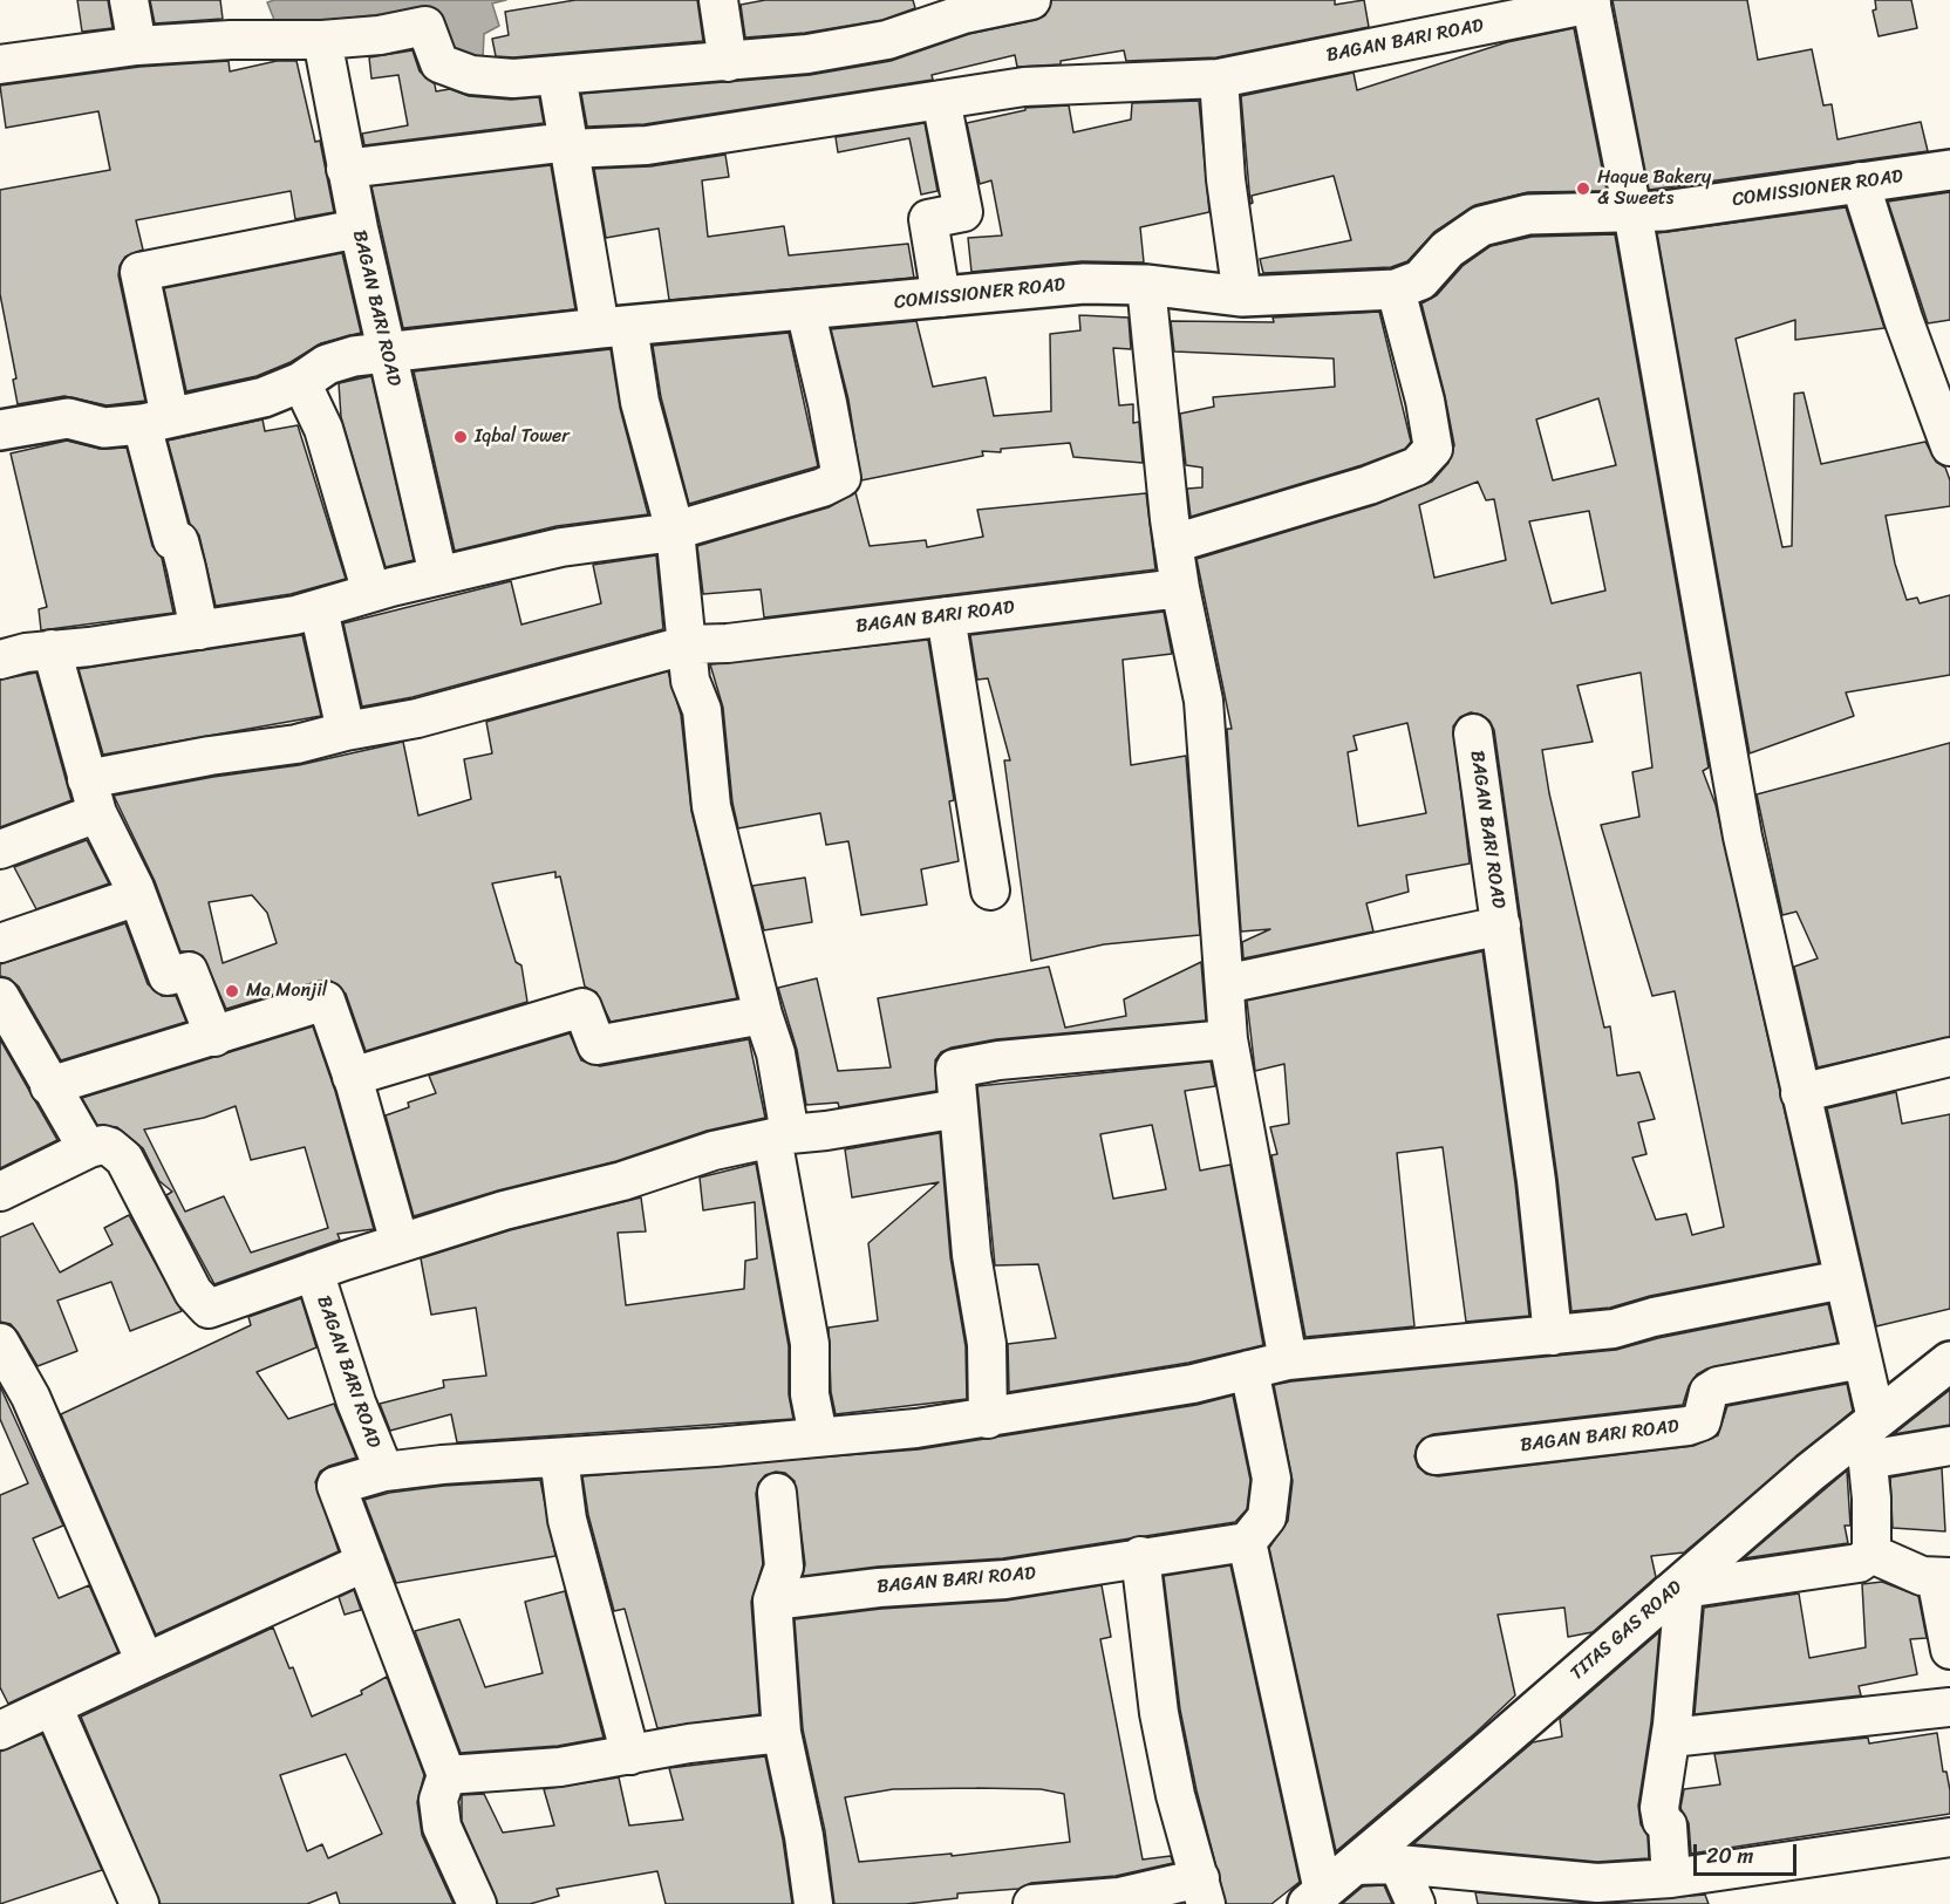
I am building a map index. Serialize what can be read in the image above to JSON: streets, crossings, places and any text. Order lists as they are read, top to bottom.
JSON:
{
  "streets": {
    "street": ["BAGAN BARI ROAD", "COMISSIONER ROAD", "TITAS GAS ROAD"]
  },
  "crossings": [
    ["BAGAN BARI ROAD", "COMISSIONER ROAD"]
  ],
  "places": ["Haque Bakery & Sweets", "Iqbal Tower", "Ma Monjil"],
  "scale_bar": "20 m"
}
